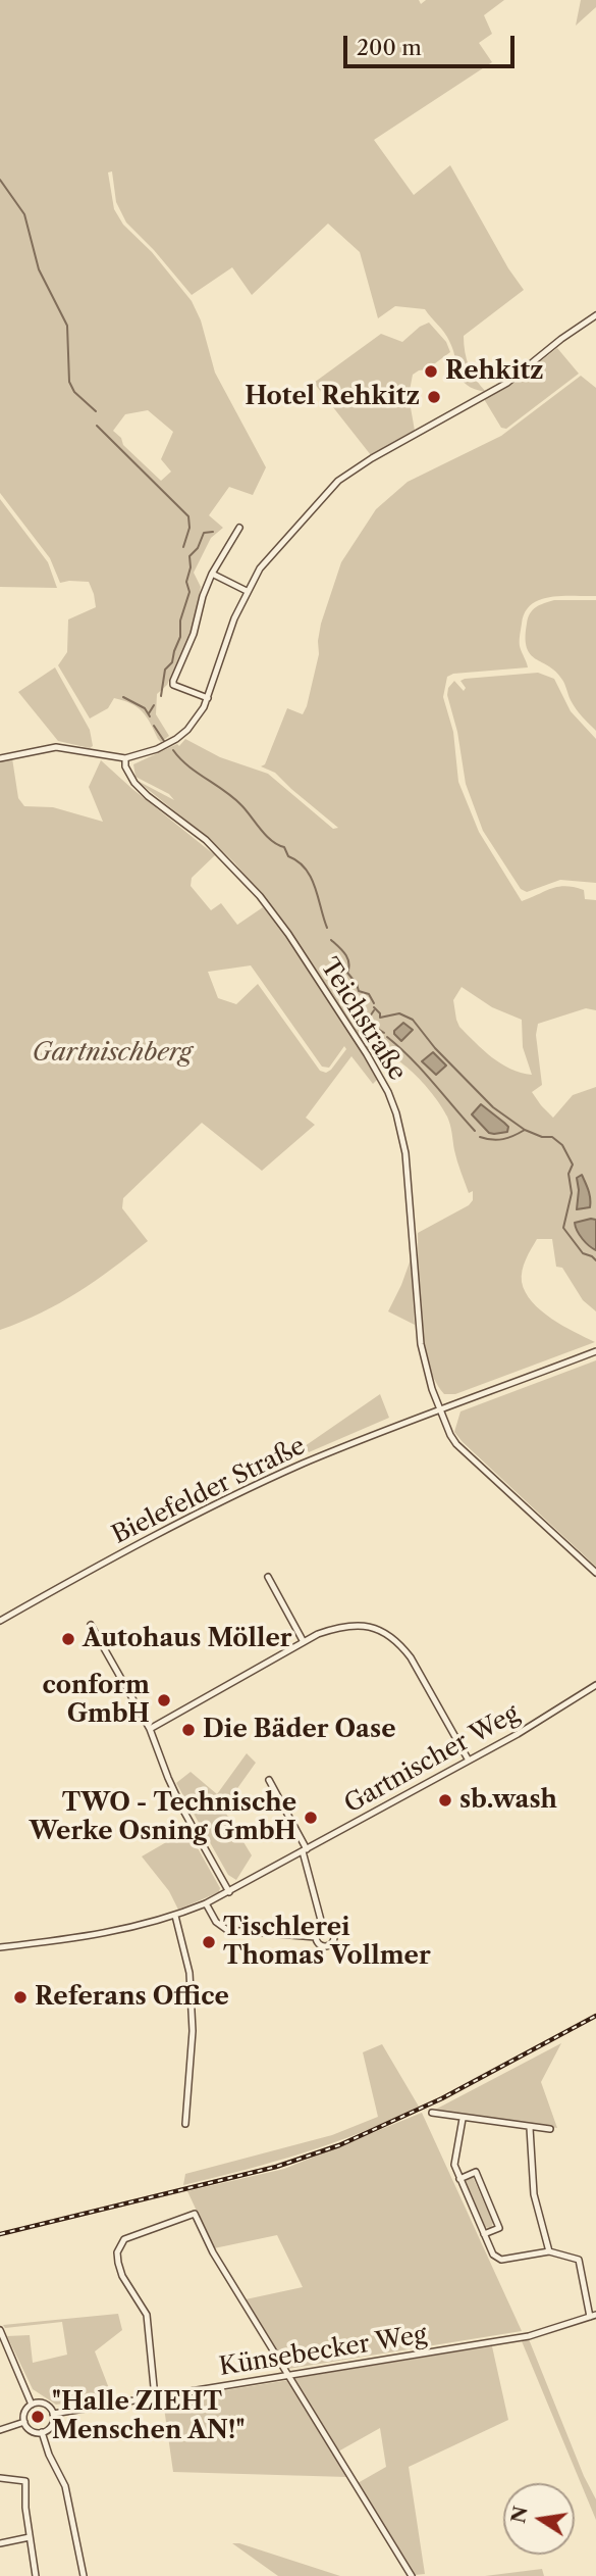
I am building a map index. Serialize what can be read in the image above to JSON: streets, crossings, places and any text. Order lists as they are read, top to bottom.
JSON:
{
  "streets": {
    "street": [
      "Teichstraße",
      "Bielefelder Straße",
      "Gartnischer Weg",
      "Künsebecker Weg"
    ]
  },
  "crossings": [
    ["Teichstraße", "Bielefelder Straße"]
  ],
  "parks": ["Gartnischberg"],
  "places": [
    "Rehkitz",
    "Hotel Rehkitz",
    "Autohaus Möller",
    "conform GmbH",
    "Die Bäder Oase",
    "sb.wash",
    "TWO - Technische Werke Osning GmbH",
    "Tischlerei Thomas Vollmer",
    "Referans Office",
    "\"Halle ZIEHT Menschen AN!\""
  ],
  "scale_bar": "200 m",
  "north": "left"
}
